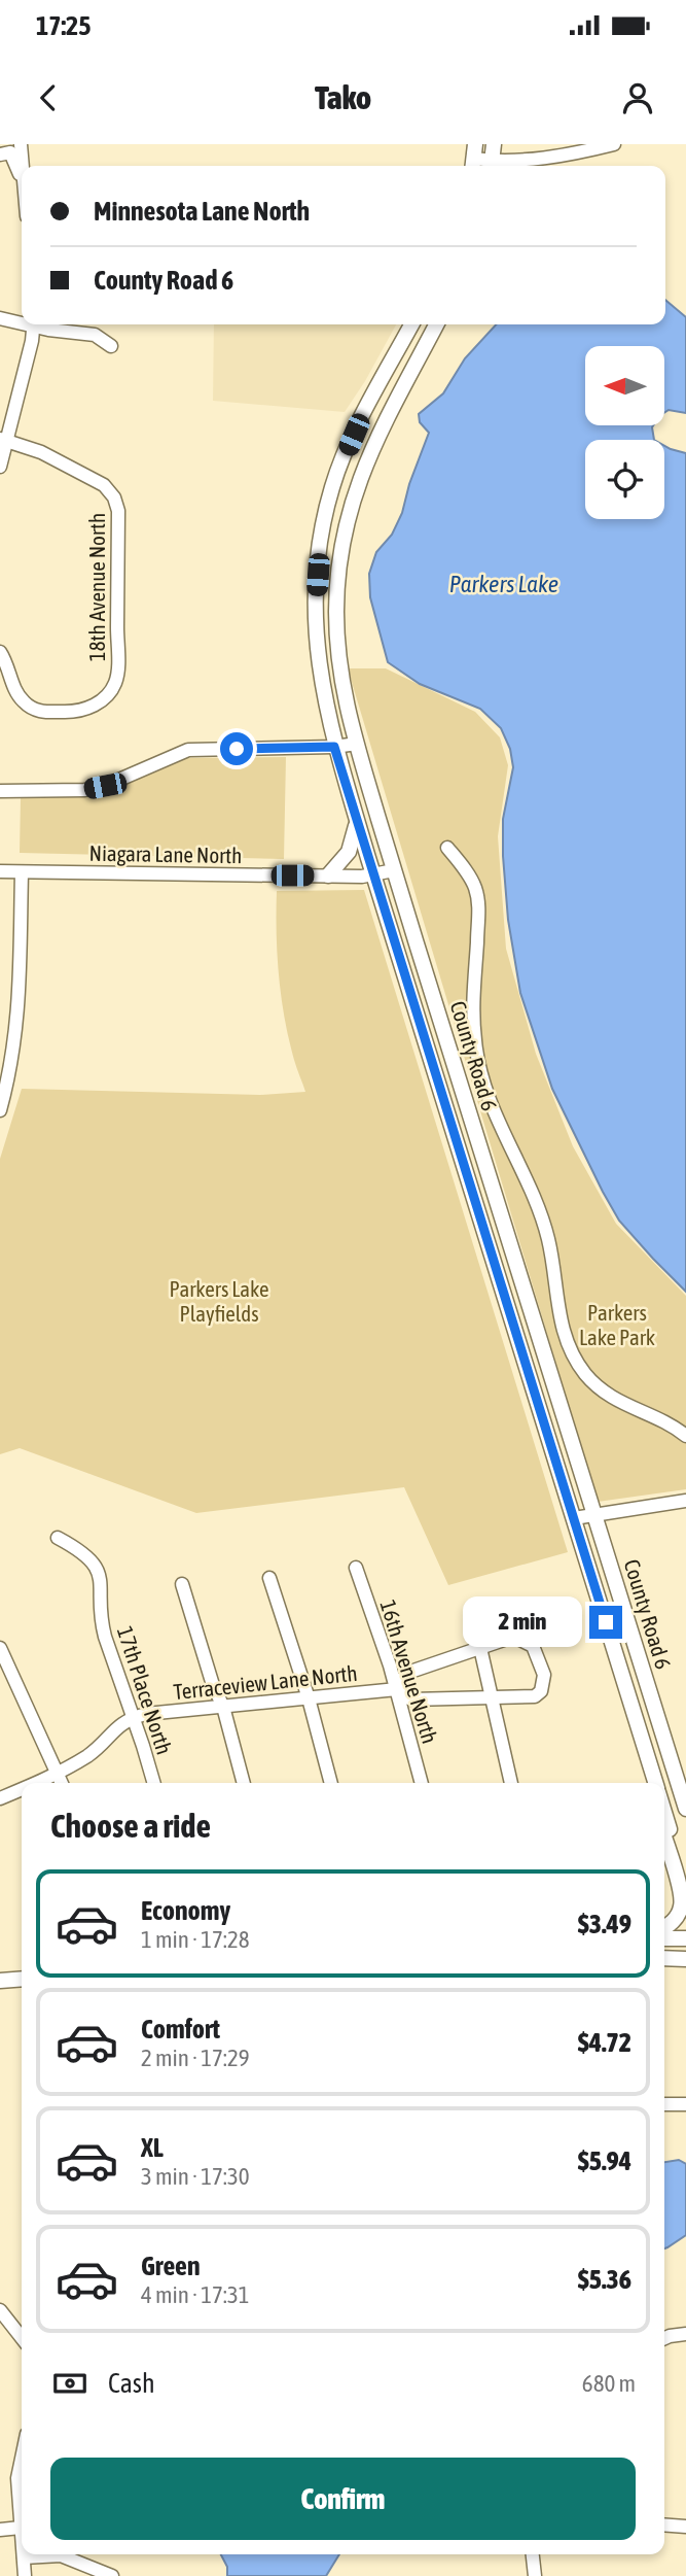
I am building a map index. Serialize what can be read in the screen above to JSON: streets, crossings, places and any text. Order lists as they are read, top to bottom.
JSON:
{
  "streets": {
    "main road": ["County Road 6"],
    "street": [
      "18th Avenue North",
      "Niagara Lane North",
      "16th Avenue North",
      "Terraceview Lane North",
      "17th Place North"
    ]
  },
  "crossings": [
    ["Niagara Lane North", "County Road 6"],
    ["16th Avenue North", "Terraceview Lane North"],
    ["Terraceview Lane North", "17th Place North"]
  ],
  "water": ["Parkers Lake"],
  "parks": ["Parkers Lake Playfields", "Parkers Lake Park"],
  "north": "left",
  "page": {
    "status": "17:25",
    "header": "Tako",
    "banner": ["Minnesota Lane North", "County Road 6"],
    "bubble": "2 min",
    "heading": "Choose a ride",
    "list": [
      {
        "name": "Economy",
        "note": "1 min · 17:28",
        "value": "$3.49"
      },
      {
        "name": "Comfort",
        "note": "2 min · 17:29",
        "value": "$4.72"
      },
      {
        "name": "XL",
        "note": "3 min · 17:30",
        "value": "$5.94"
      },
      {
        "name": "Green",
        "note": "4 min · 17:31",
        "value": "$5.36"
      }
    ],
    "pay": ["Cash", "680 m"],
    "buttons": "Confirm"
  }
}
